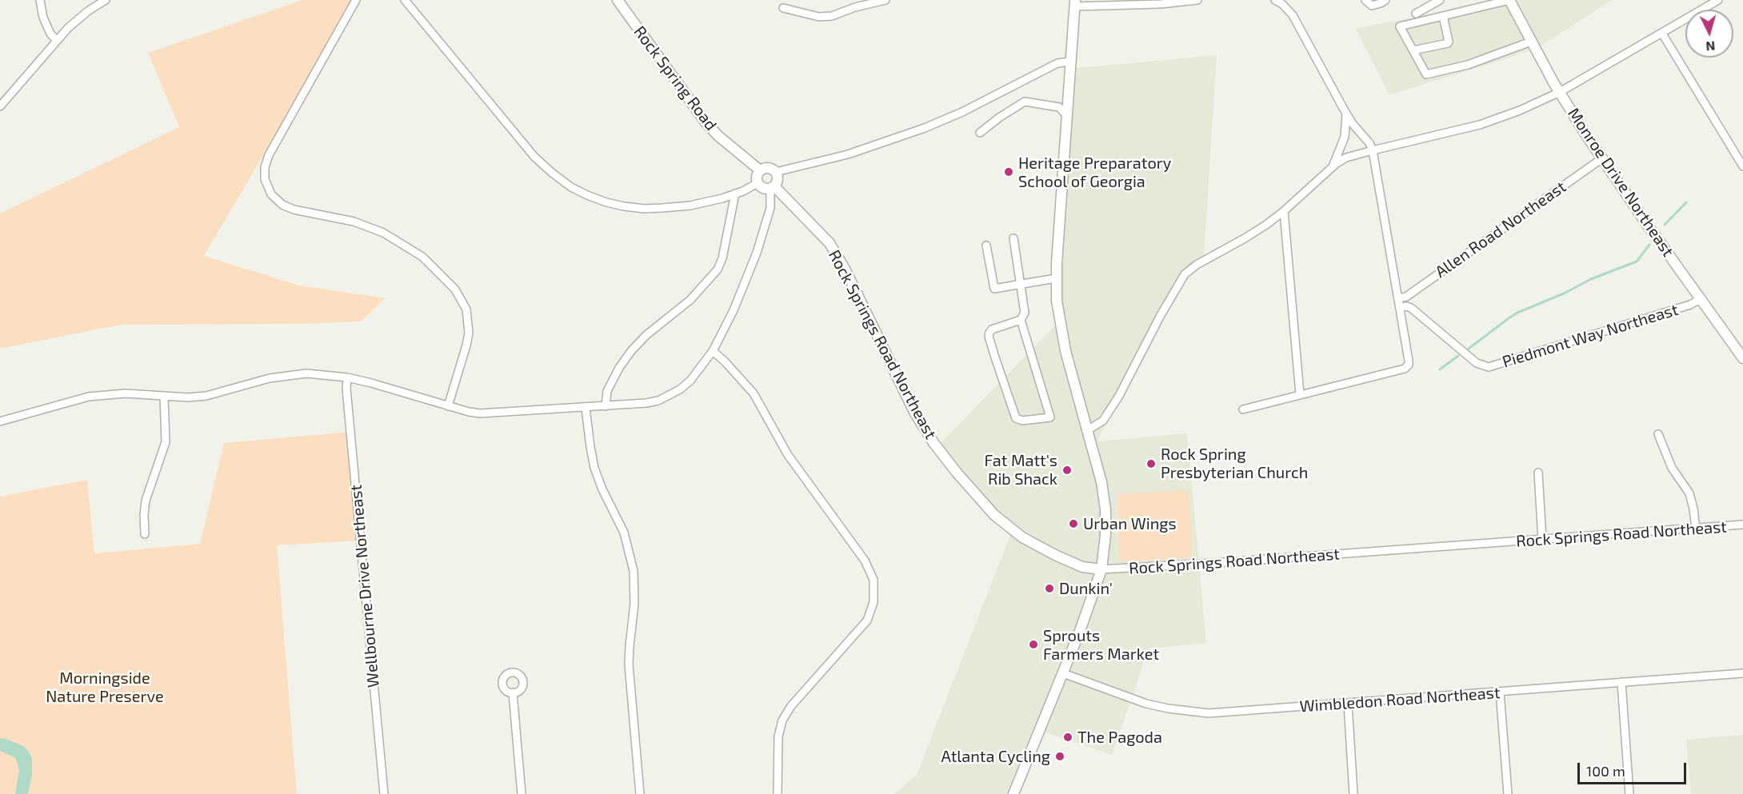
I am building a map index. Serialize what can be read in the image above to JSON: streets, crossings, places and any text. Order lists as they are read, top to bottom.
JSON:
{
  "streets": {
    "main road": ["Rock Spring Road", "Monroe Drive Northeast", "Rock Springs Road Northeast"],
    "street": [
      "Allen Road Northeast",
      "Piedmont Way Northeast",
      "Wellbourne Drive Northeast",
      "Wimbledon Road Northeast"
    ]
  },
  "crossings": [
    ["Rock Spring Road", "Rock Springs Road Northeast"],
    ["Monroe Drive Northeast", "Allen Road Northeast"],
    ["Monroe Drive Northeast", "Piedmont Way Northeast"]
  ],
  "parks": ["Morningside Nature Preserve"],
  "places": [
    "Heritage Preparatory School of Georgia",
    "Rock Spring Presbyterian Church",
    "Fat Matt's Rib Shack",
    "Urban Wings",
    "Dunkin'",
    "Sprouts Farmers Market",
    "The Pagoda",
    "Atlanta Cycling"
  ],
  "scale_bar": "100 m",
  "north": "bottom"
}
